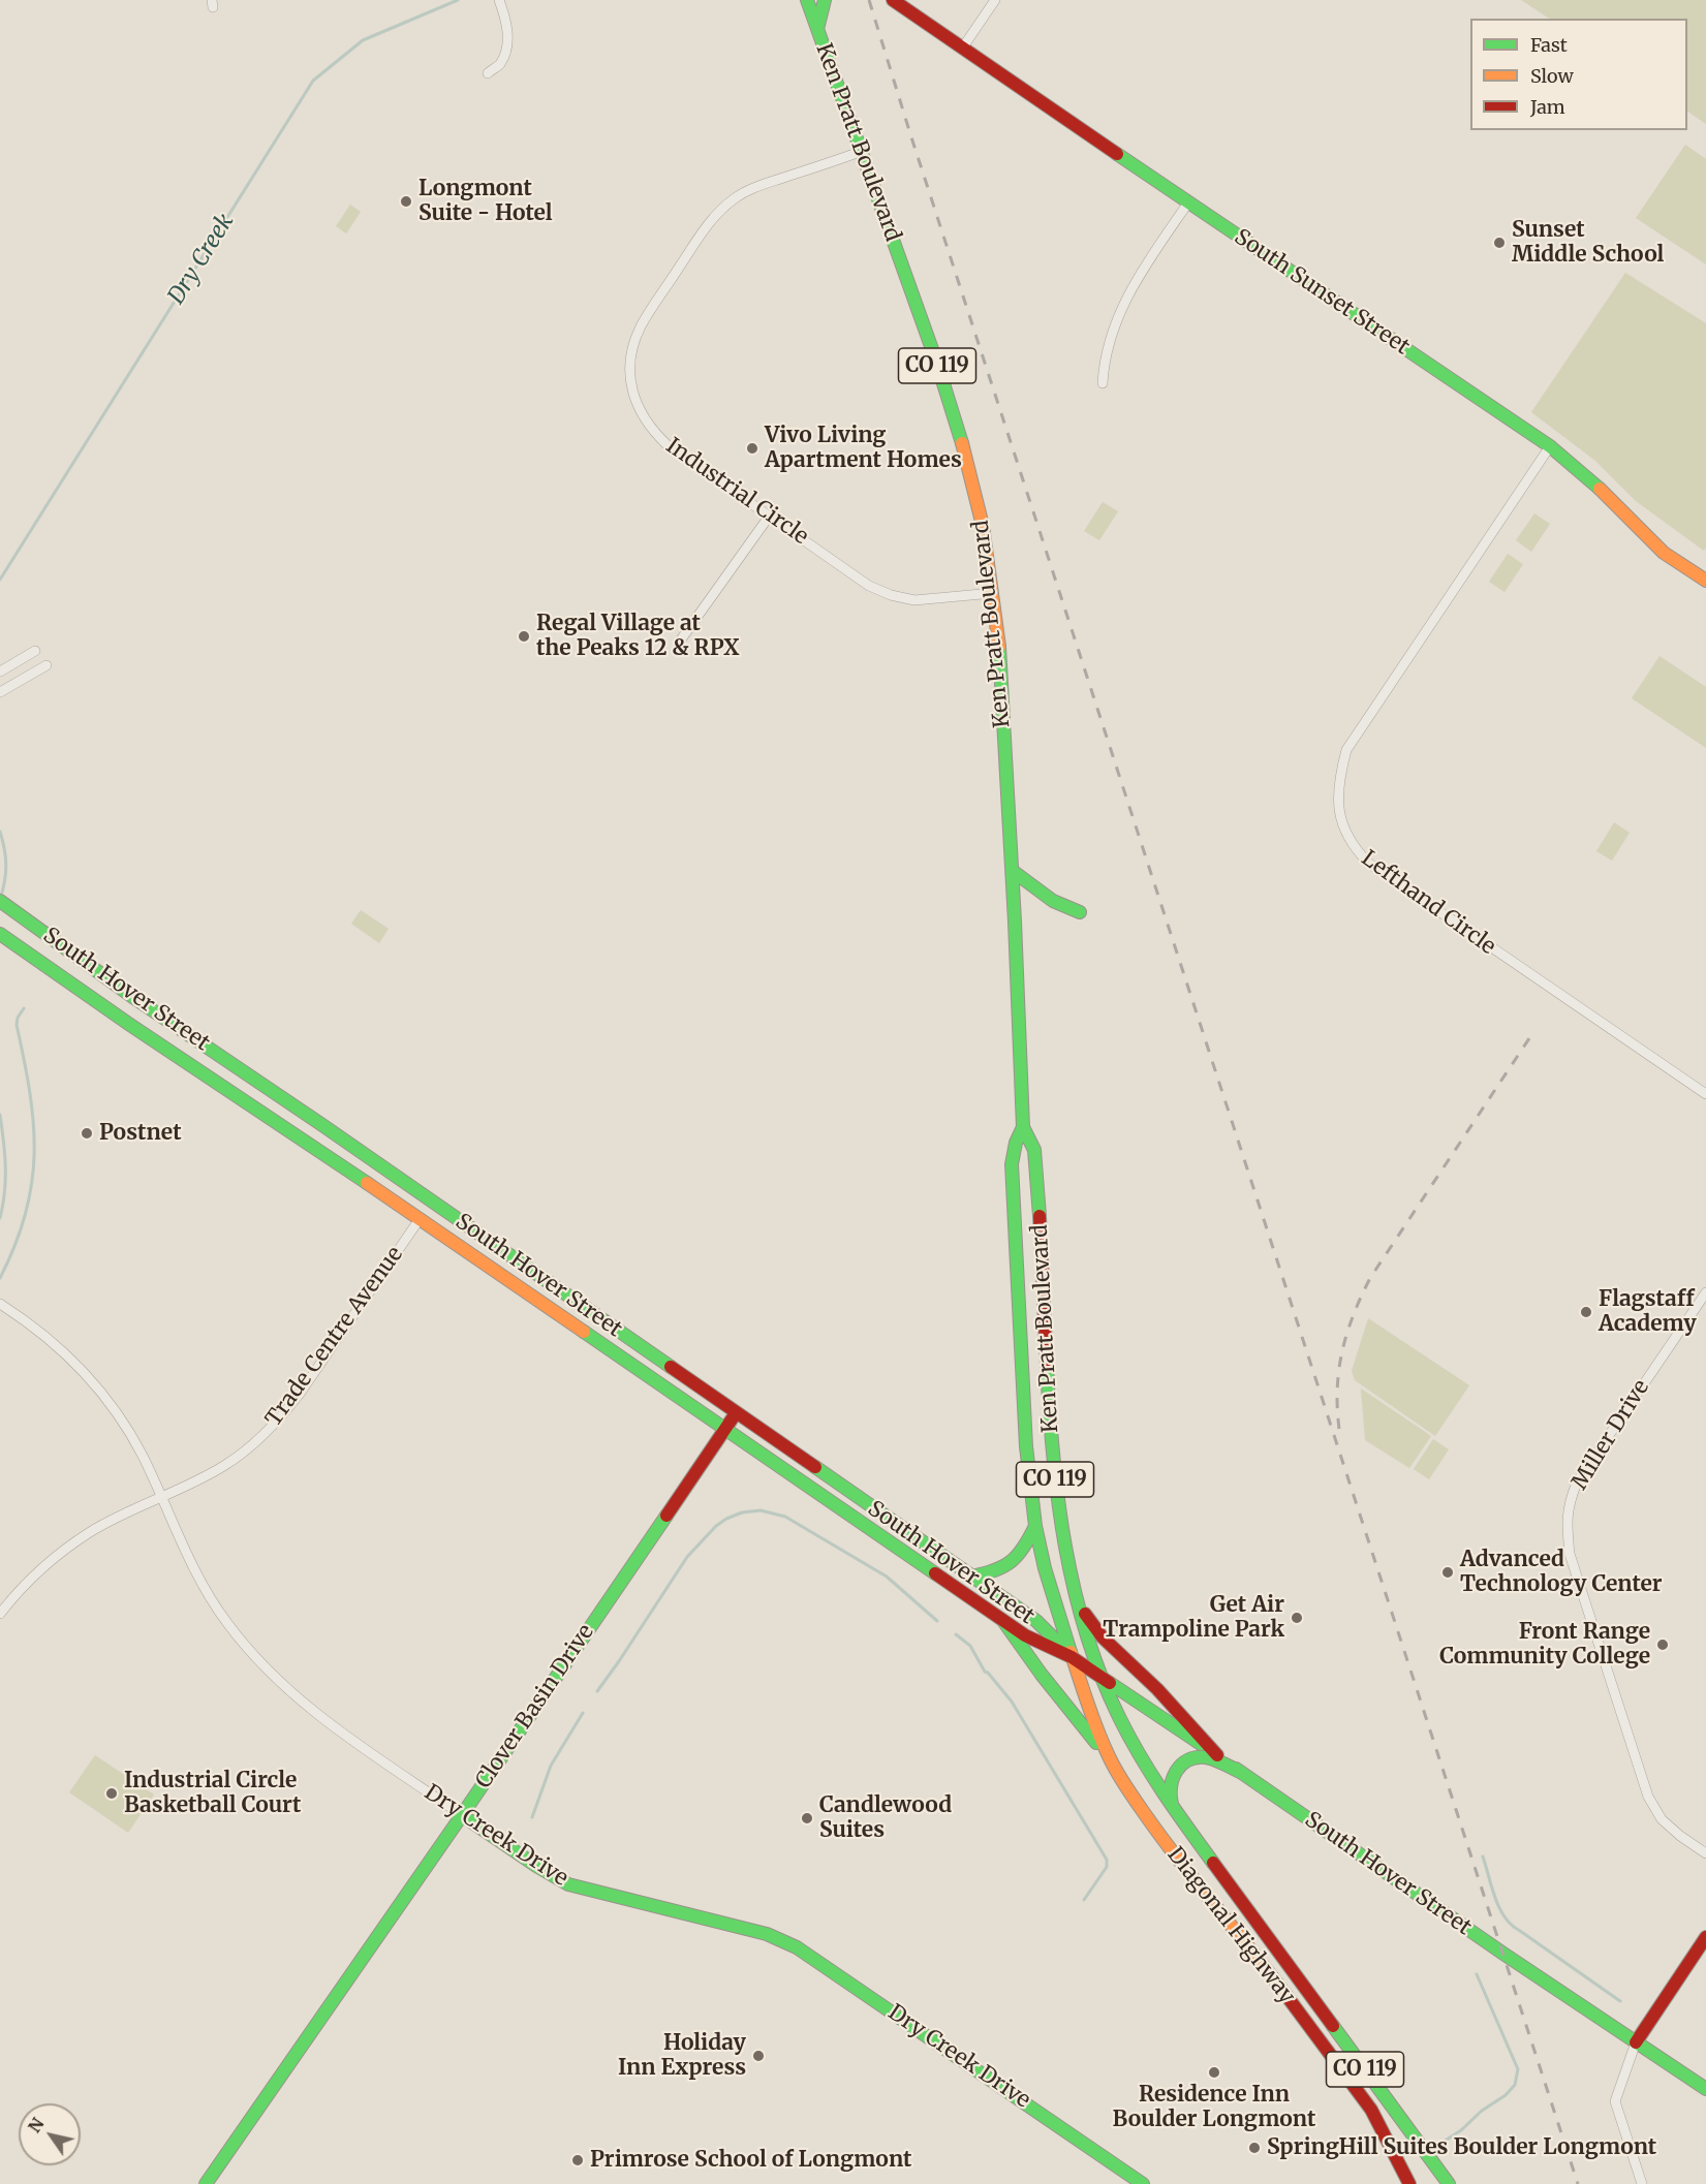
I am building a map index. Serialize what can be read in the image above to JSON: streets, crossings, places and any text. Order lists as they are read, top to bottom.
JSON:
{
  "streets": {
    "main road": [
      "Ken Pratt Boulevard",
      "South Sunset Street",
      "CO 119",
      "South Hover Street",
      "Clover Basin Drive",
      "Dry Creek Drive",
      "Diagonal Highway"
    ],
    "street": [
      "Industrial Circle",
      "Lefthand Circle",
      "Trade Centre Avenue",
      "Miller Drive"
    ]
  },
  "crossings": [
    ["Ken Pratt Boulevard", "Industrial Circle"],
    ["Ken Pratt Boulevard", "South Hover Street"],
    ["Ken Pratt Boulevard", "Diagonal Highway"],
    ["South Sunset Street", "Lefthand Circle"],
    ["South Hover Street", "Trade Centre Avenue"],
    ["South Hover Street", "Clover Basin Drive"],
    ["South Hover Street", "Diagonal Highway"],
    ["Trade Centre Avenue", "Dry Creek Drive"],
    ["Clover Basin Drive", "Dry Creek Drive"]
  ],
  "water": ["Dry Creek"],
  "places": [
    "Longmont Suite - Hotel",
    "Sunset Middle School",
    "Vivo Living Apartment Homes",
    "Regal Village at the Peaks 12 & RPX",
    "Postnet",
    "Flagstaff Academy",
    "Advanced Technology Center",
    "Get Air Trampoline Park",
    "Front Range Community College",
    "Industrial Circle Basketball Court",
    "Candlewood Suites",
    "Holiday Inn Express",
    "Residence Inn Boulder Longmont",
    "SpringHill Suites Boulder Longmont",
    "Primrose School of Longmont"
  ],
  "legend": ["Fast", "Slow", "Jam"],
  "north": "top left"
}
